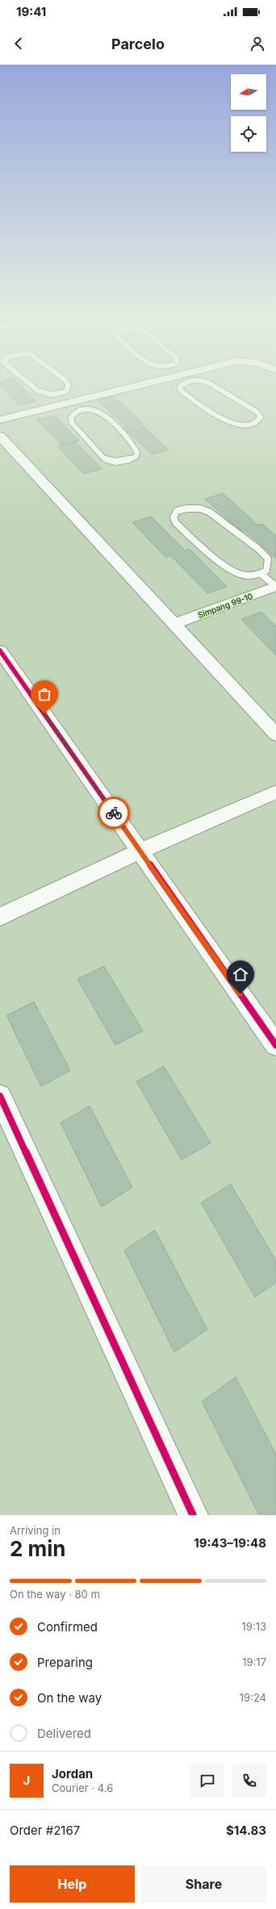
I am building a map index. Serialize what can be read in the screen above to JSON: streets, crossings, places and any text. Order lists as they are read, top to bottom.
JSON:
{
  "streets": {
    "street": ["Simpang 99-10"]
  },
  "north": "left",
  "page": {
    "status": "19:41",
    "header": "Parcelo",
    "heading": ["2 min", "Arriving in", "19:43–19:48"],
    "panel": [
      "Jordan",
      "Courier · 4.6",
      "Order #2167",
      "$14.83"
    ],
    "bar": "On the way · 80 m",
    "list": [
      ["Confirmed", "19:13"],
      ["Preparing", "19:17"],
      ["On the way", "19:24"],
      "Delivered"
    ],
    "round": "J",
    "buttons": ["Help", "Share"]
  }
}
